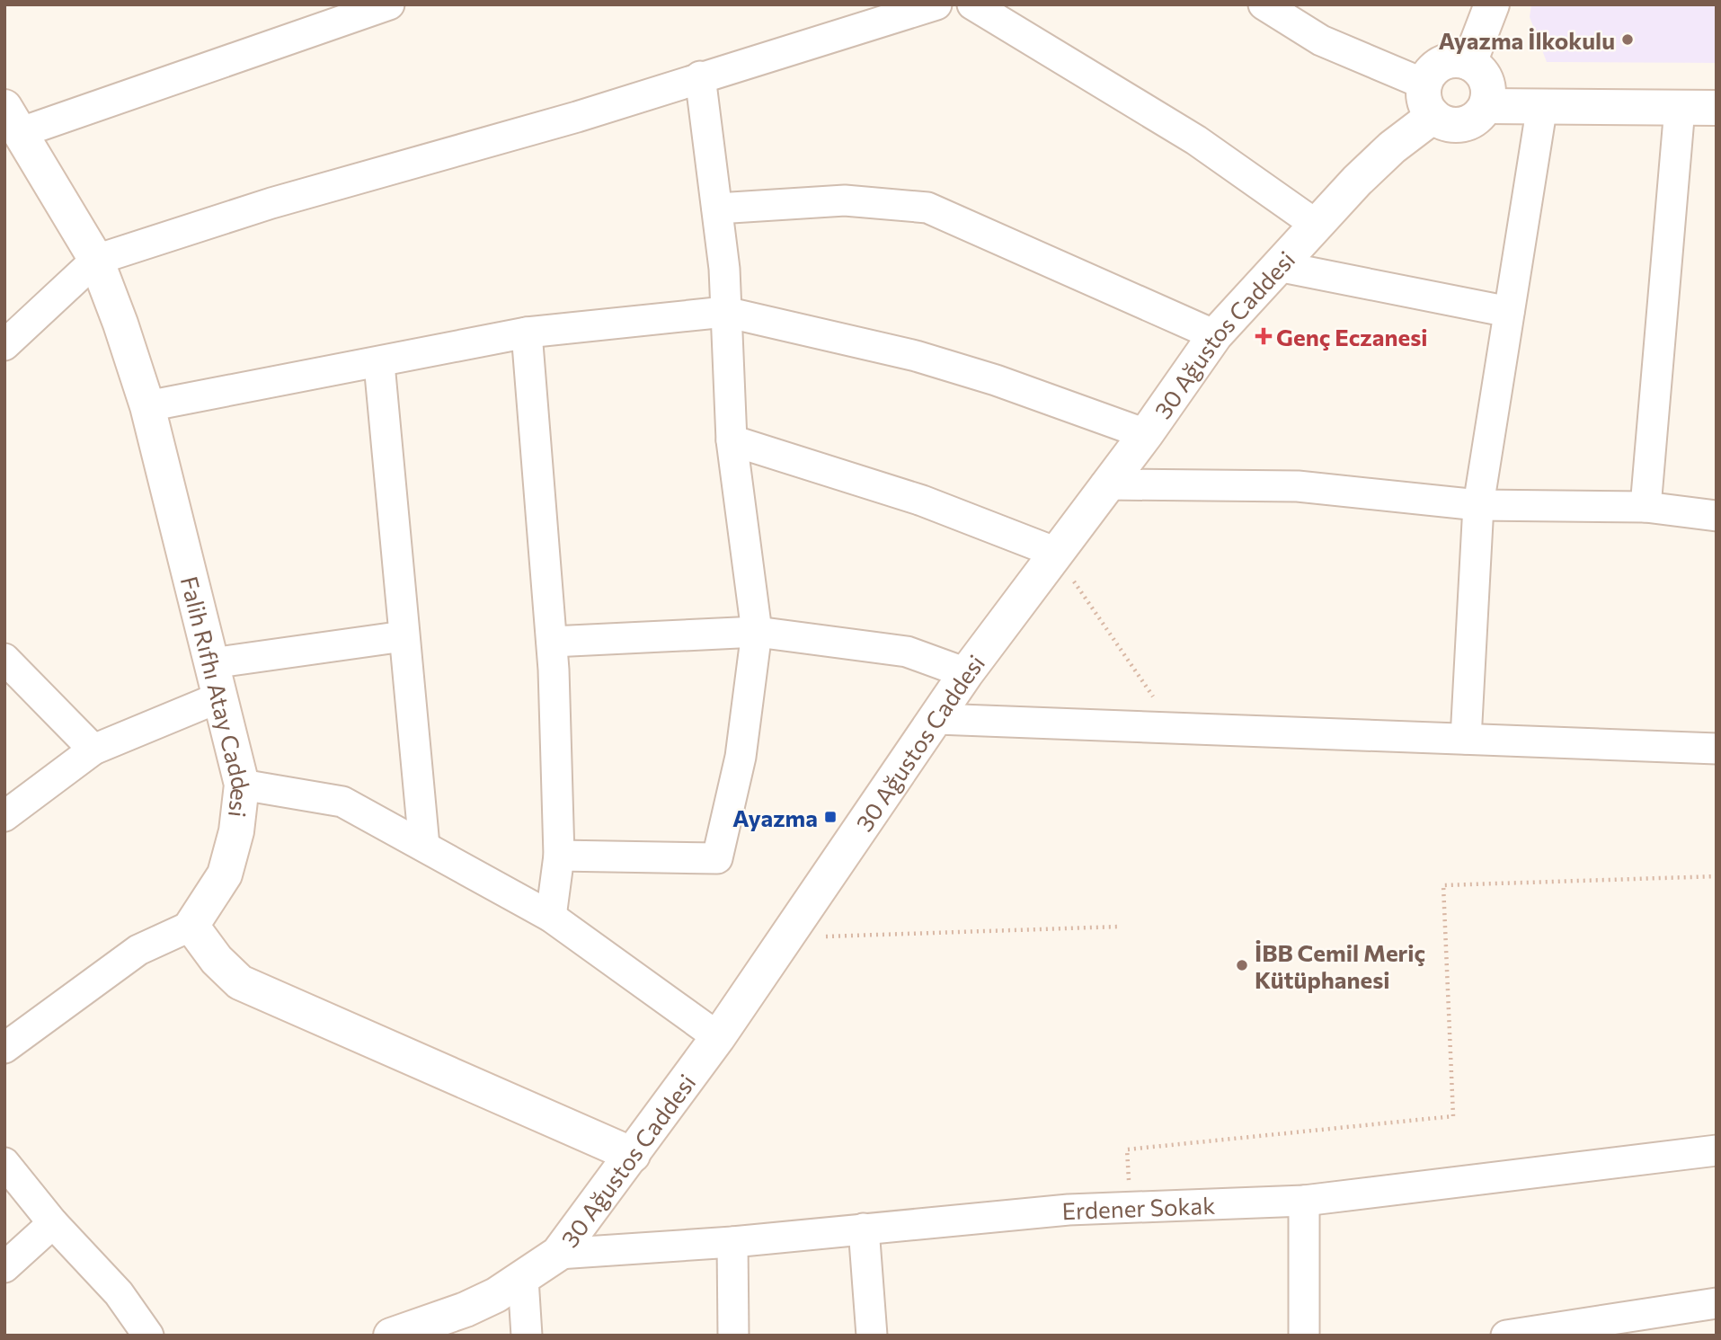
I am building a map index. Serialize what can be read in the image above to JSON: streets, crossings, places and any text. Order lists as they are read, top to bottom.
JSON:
{
  "streets": {
    "main road": ["30 Ağustos Caddesi", "Falih Rıfhı Atay Caddesi"],
    "street": ["Erdener Sokak"]
  },
  "crossings": [
    ["30 Ağustos Caddesi", "Erdener Sokak"]
  ],
  "places": {
    "other": ["Ayazma İlkokulu", "İBB Cemil Meriç Kütüphanesi"],
    "health": ["Genç Eczanesi"],
    "transit": ["Ayazma"]
  }
}
